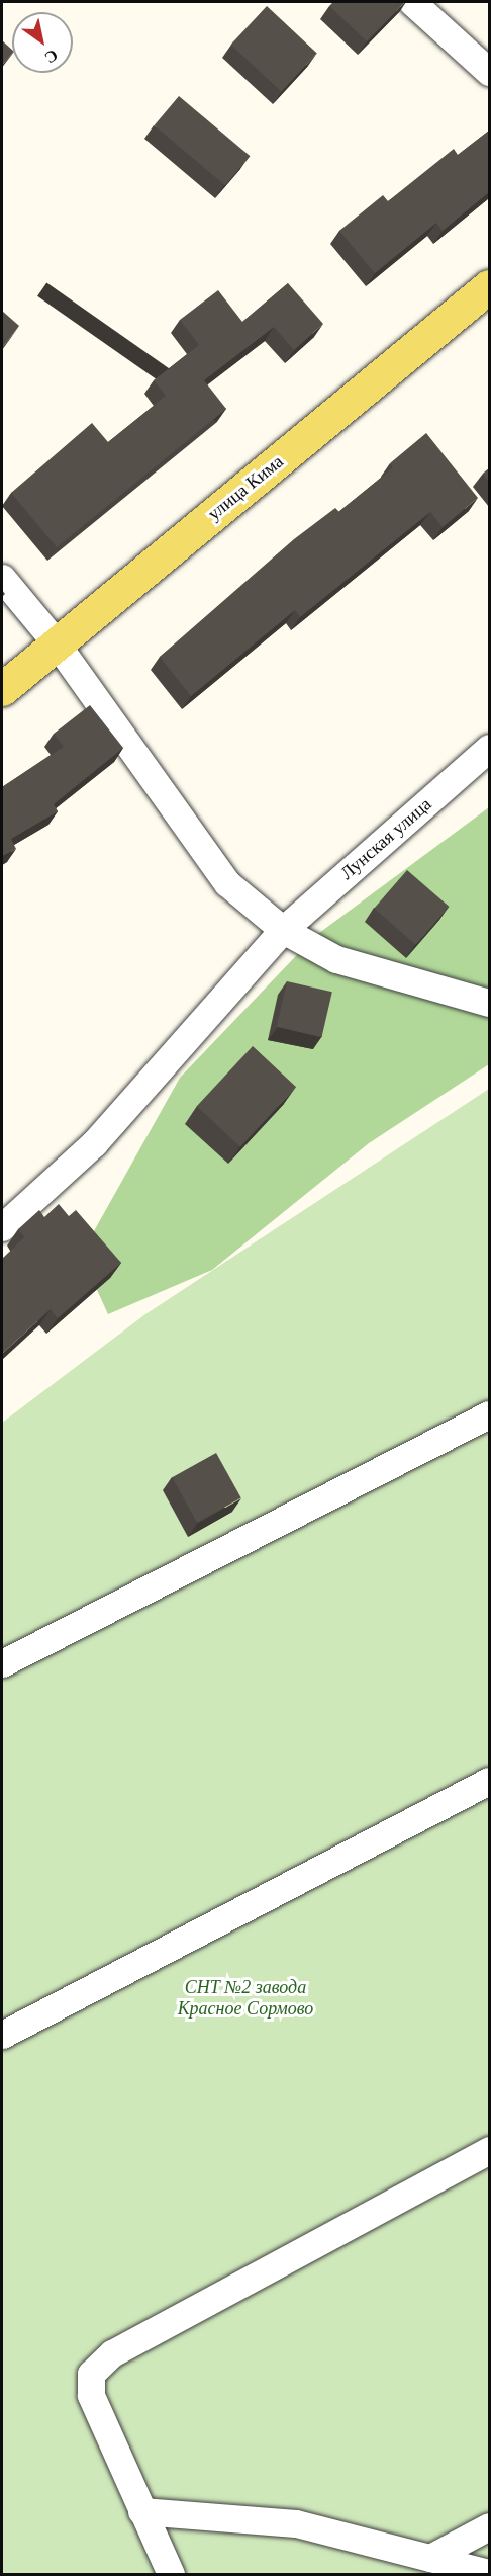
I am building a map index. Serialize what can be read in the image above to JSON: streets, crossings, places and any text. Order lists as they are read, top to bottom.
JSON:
{
  "streets": {
    "main road": ["улица Кима"],
    "street": ["Лунская улица"]
  },
  "parks": ["СНТ №2 завода Красное Сормово"],
  "north": "bottom right"
}
